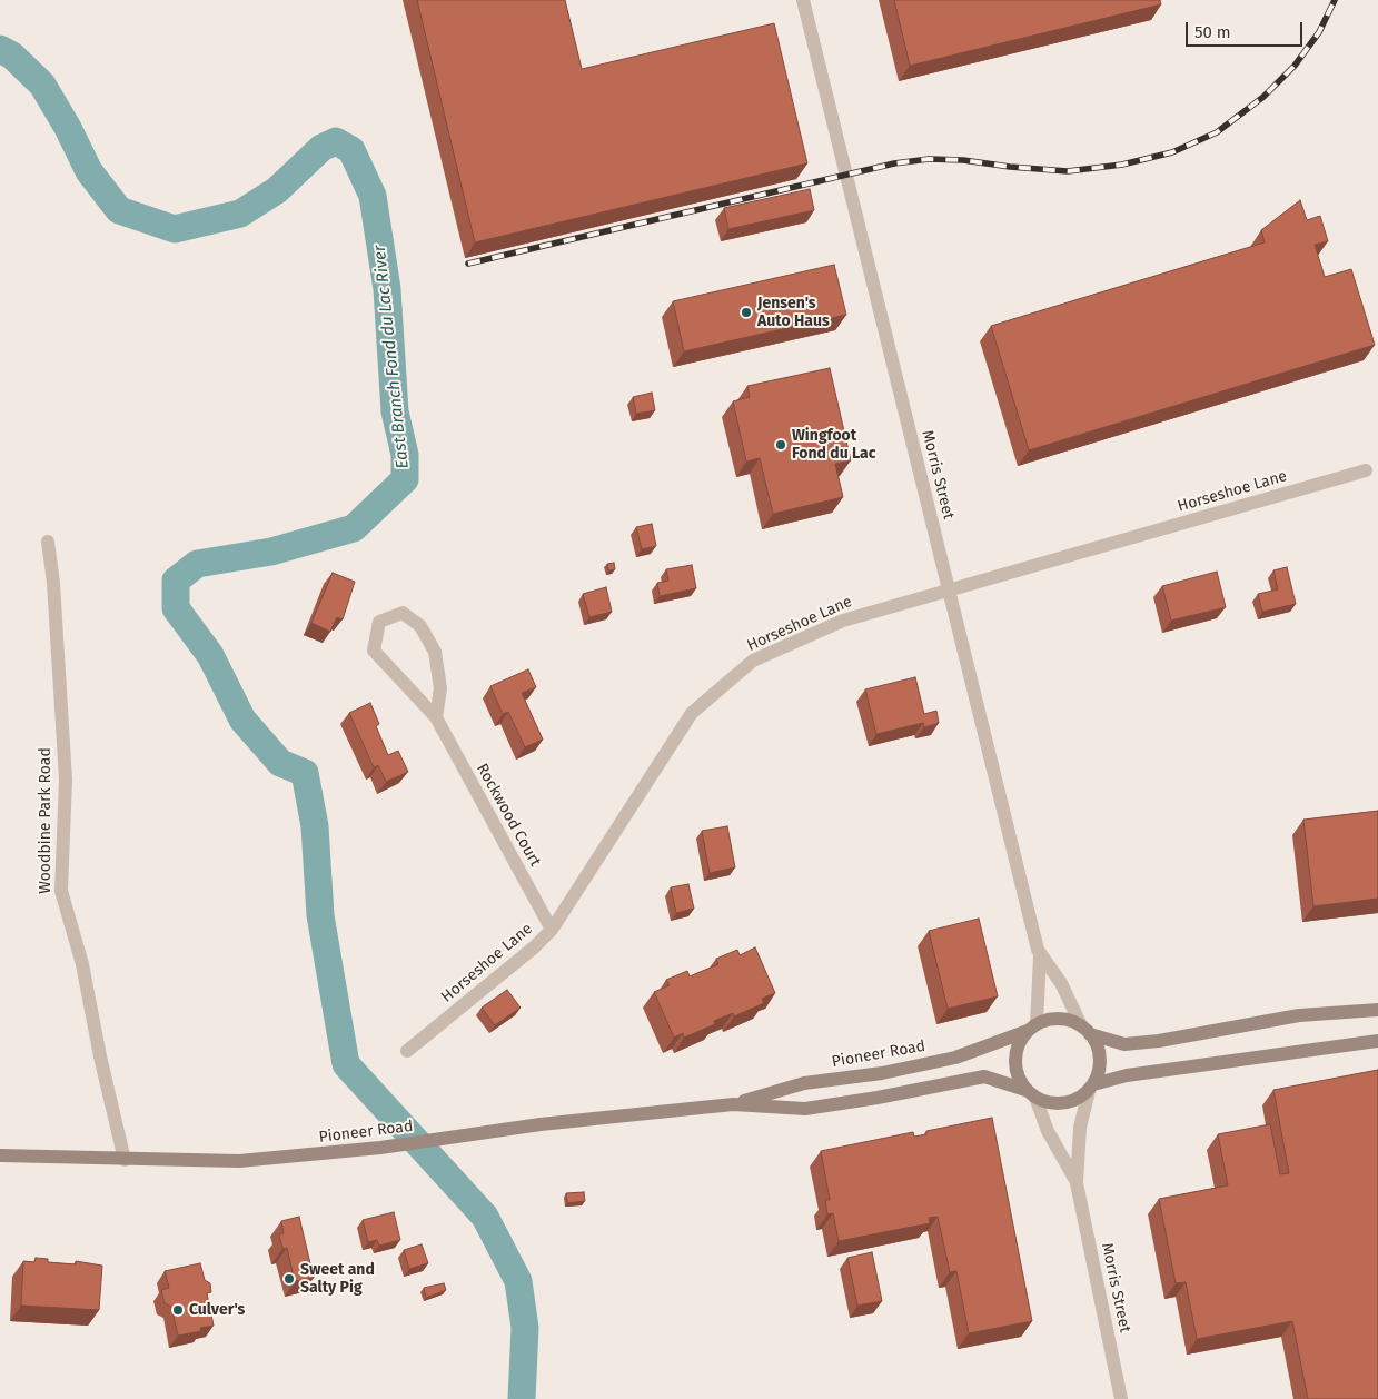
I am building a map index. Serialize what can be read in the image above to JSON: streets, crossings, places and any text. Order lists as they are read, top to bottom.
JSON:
{
  "streets": {
    "main road": ["Pioneer Road"],
    "street": [
      "Morris Street",
      "Horseshoe Lane",
      "Rockwood Court",
      "Woodbine Park Road"
    ]
  },
  "crossings": [
    ["Morris Street", "Horseshoe Lane"],
    ["Morris Street", "Pioneer Road"],
    ["Horseshoe Lane", "Rockwood Court"],
    ["Woodbine Park Road", "Pioneer Road"]
  ],
  "water": ["East Branch Fond du Lac River"],
  "places": [
    "Jensen's Auto Haus",
    "Wingfoot Fond du Lac",
    "Sweet and Salty Pig",
    "Culver's"
  ],
  "scale_bar": "50 m"
}
